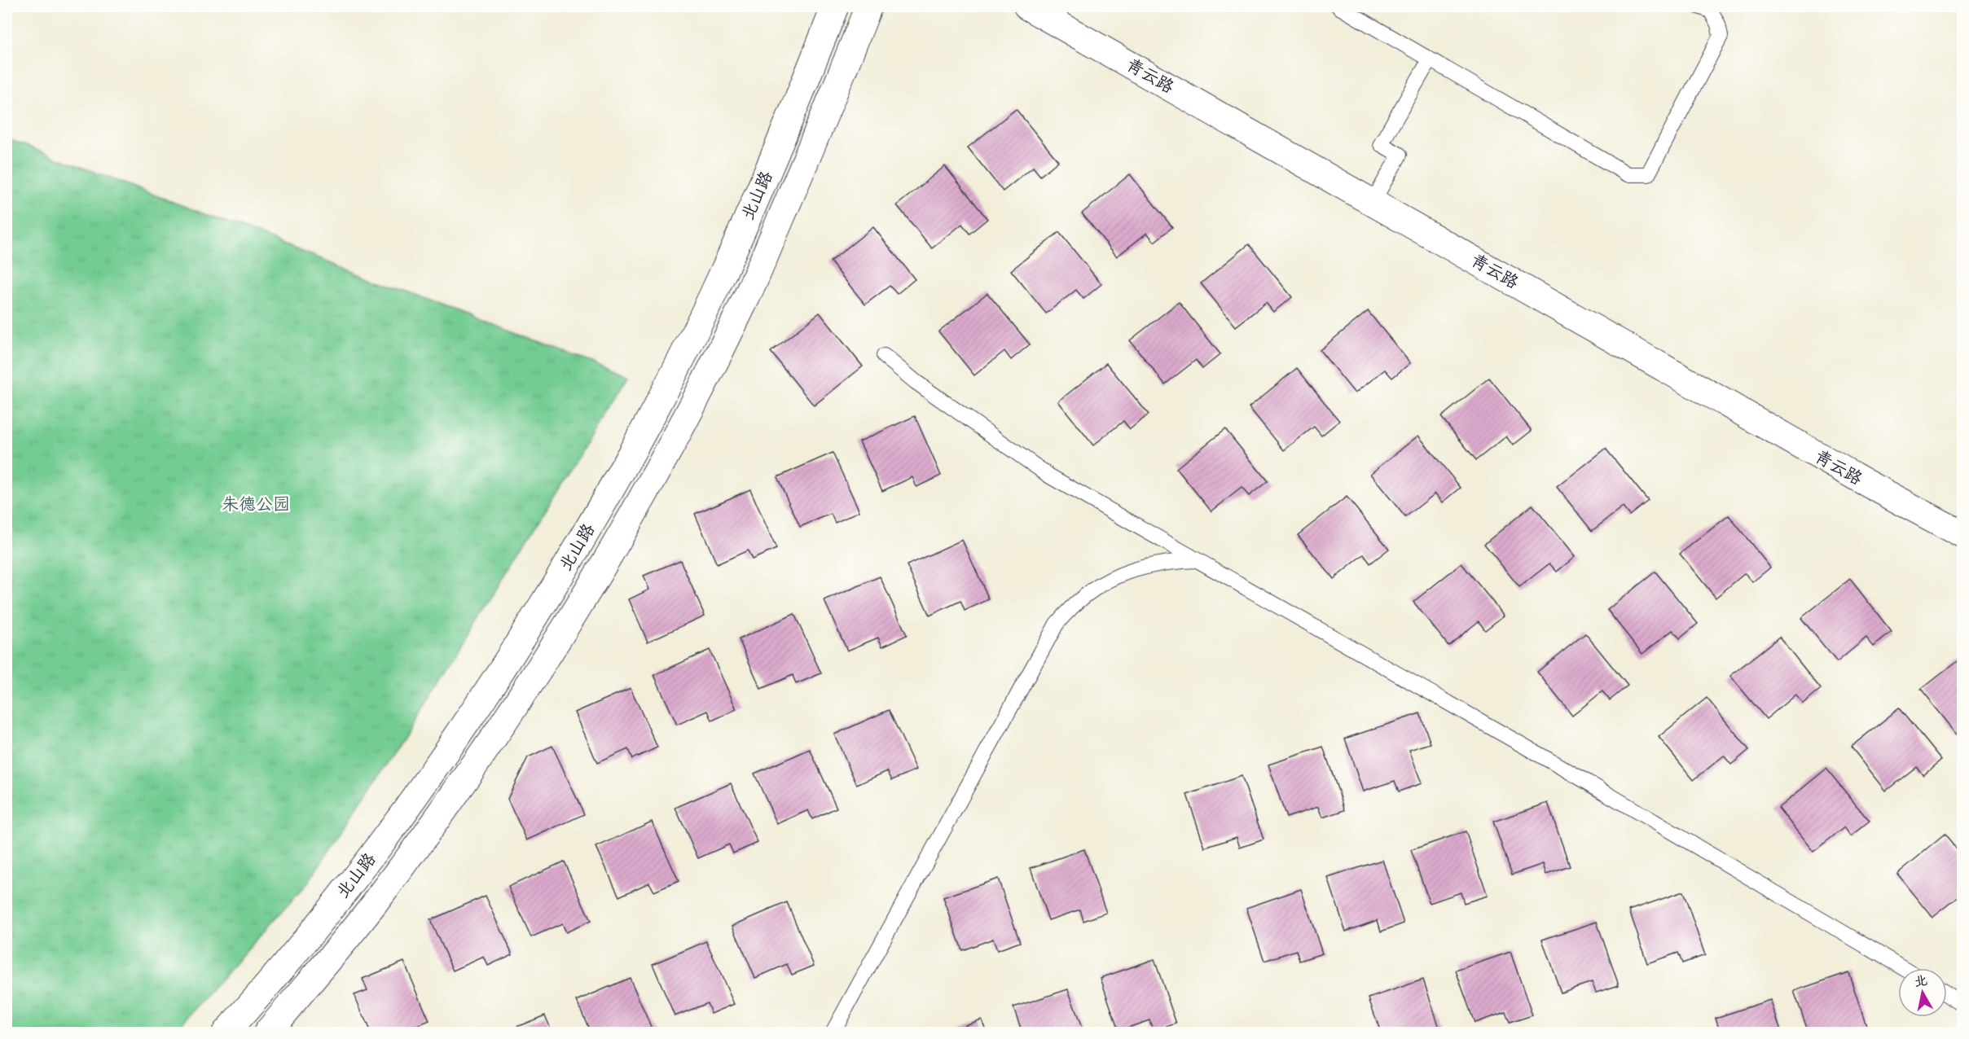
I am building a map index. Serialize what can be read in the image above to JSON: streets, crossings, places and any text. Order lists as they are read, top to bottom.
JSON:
{
  "streets": {
    "street": ["青云路", "北山路"]
  },
  "parks": ["朱德公园"],
  "north": "top"
}
